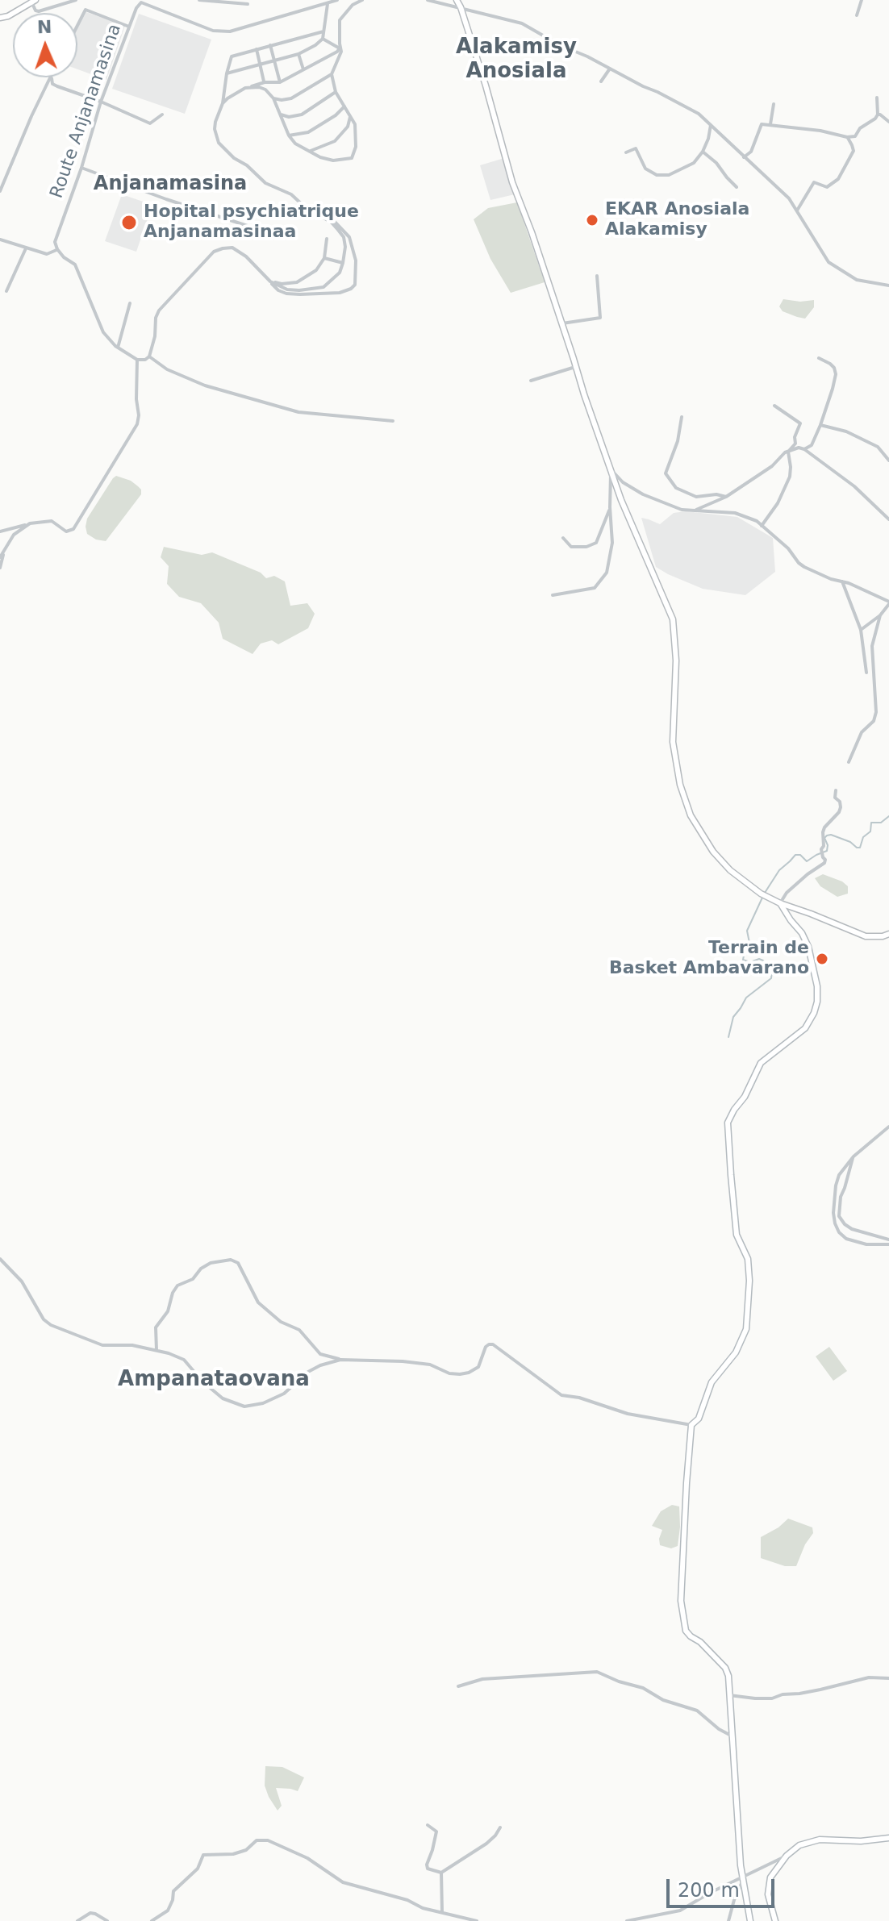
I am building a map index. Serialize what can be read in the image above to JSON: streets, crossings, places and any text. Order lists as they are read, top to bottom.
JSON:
{
  "streets": {
    "street": ["Route Anjanamasina"]
  },
  "districts": ["Alakamisy Anosiala", "Anjanamasina", "Ampanataovana"],
  "places": ["EKAR Anosiala Alakamisy", "Hopital psychiatrique Anjanamasinaa", "Terrain de Basket Ambavarano"],
  "scale_bar": "200 m",
  "north": "top"
}
